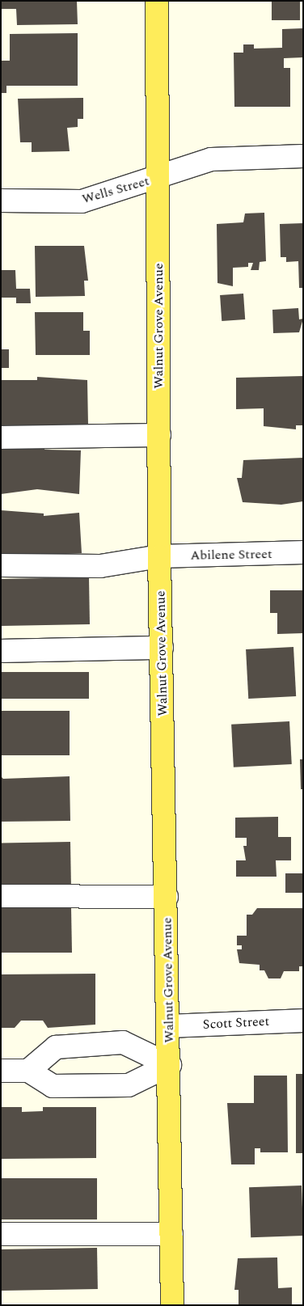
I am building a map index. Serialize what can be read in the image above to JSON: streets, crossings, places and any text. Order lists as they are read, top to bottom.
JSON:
{
  "streets": {
    "main road": ["Walnut Grove Avenue"],
    "street": ["Wells Street", "Abilene Street", "Scott Street"]
  },
  "crossings": [
    ["Wells Street", "Walnut Grove Avenue"],
    ["Walnut Grove Avenue", "Abilene Street"],
    ["Walnut Grove Avenue", "Scott Street"]
  ]
}
